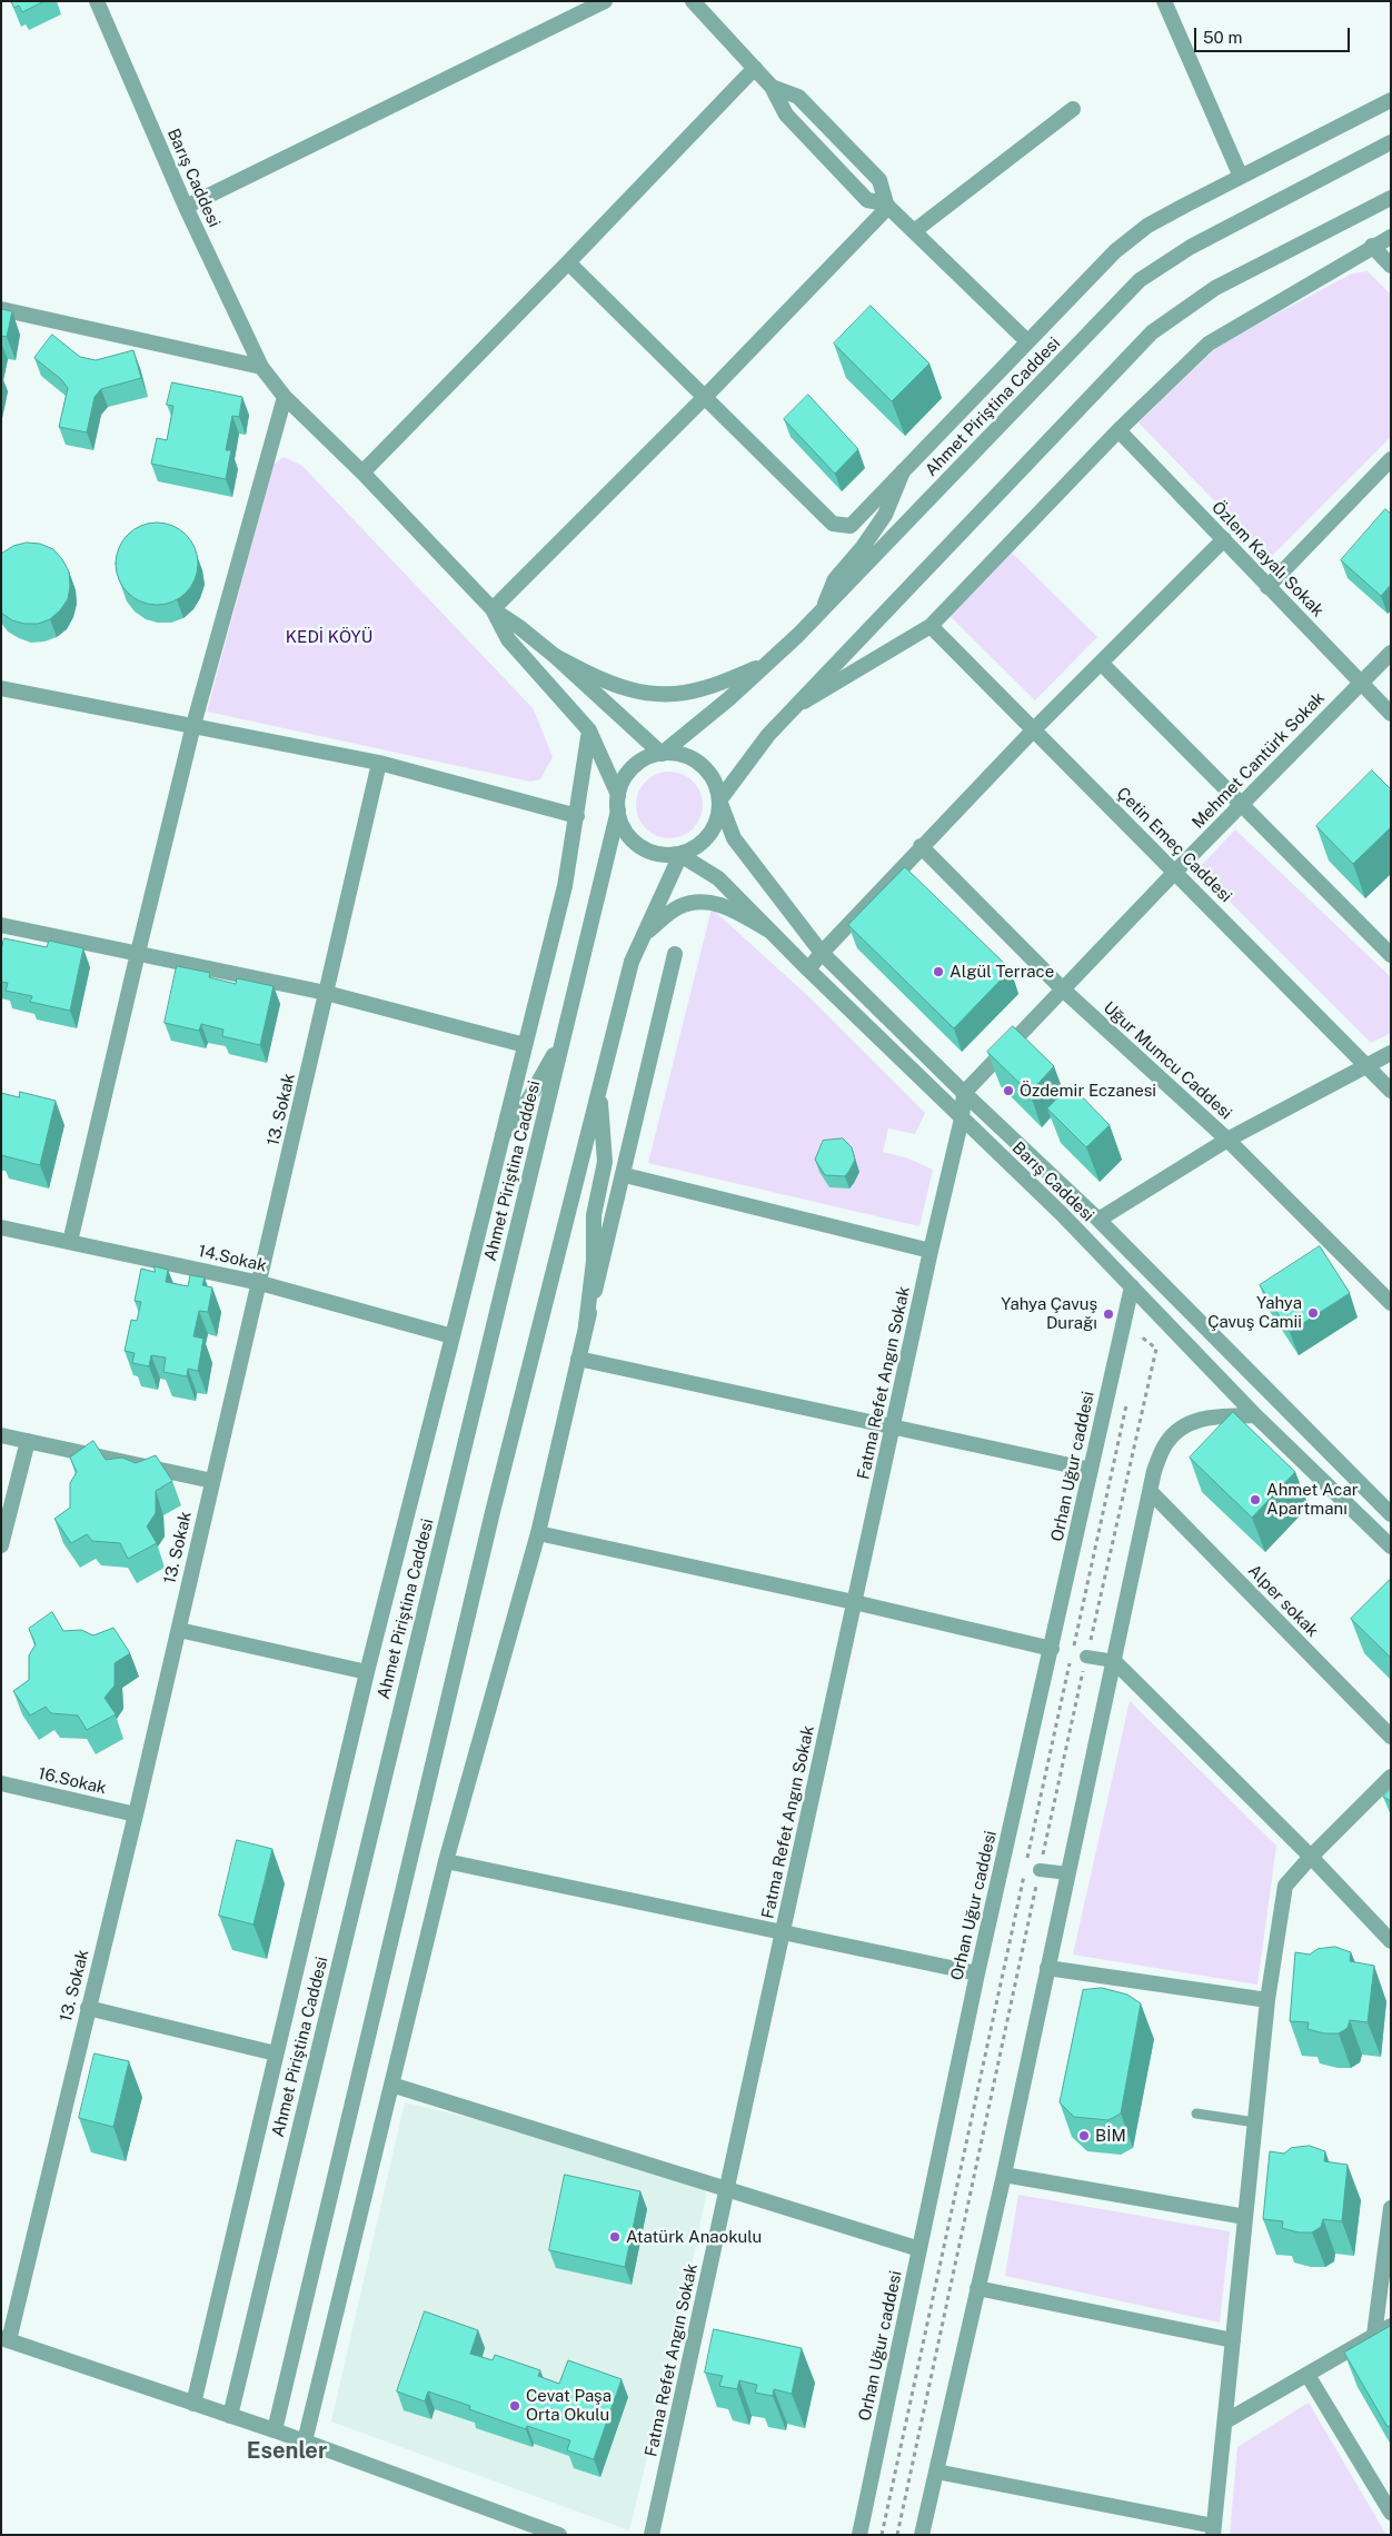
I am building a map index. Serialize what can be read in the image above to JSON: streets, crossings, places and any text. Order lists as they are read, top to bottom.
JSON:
{
  "streets": {
    "street": [
      "Barış Caddesi",
      "Ahmet Piriştina Caddesi",
      "Özlem Kayalı Sokak",
      "Mehmet Cantürk Sokak",
      "Çetin Emeç Caddesi",
      "Uğur Mumcu Caddesi",
      "13. Sokak",
      "14.Sokak",
      "Fatma Refet Angın Sokak",
      "Orhan Uğur caddesi",
      "Alper sokak",
      "16.Sokak"
    ]
  },
  "crossings": [
    ["Barış Caddesi", "Ahmet Piriştina Caddesi"],
    ["Barış Caddesi", "Mehmet Cantürk Sokak"],
    ["Barış Caddesi", "Fatma Refet Angın Sokak"],
    ["Barış Caddesi", "Orhan Uğur caddesi"],
    ["Özlem Kayalı Sokak", "Mehmet Cantürk Sokak"],
    ["Mehmet Cantürk Sokak", "Çetin Emeç Caddesi"],
    ["Mehmet Cantürk Sokak", "Uğur Mumcu Caddesi"],
    ["13. Sokak", "14.Sokak"],
    ["13. Sokak", "16.Sokak"]
  ],
  "districts": ["Esenler"],
  "parks": ["KEDİ KÖYÜ"],
  "places": [
    "Algül Terrace",
    "Özdemir Eczanesi",
    "Yahya Çavuş Camii",
    "Yahya Çavuş Durağı",
    "Ahmet Acar Apartmanı",
    "BİM",
    "Atatürk Anaokulu",
    "Cevat Paşa Orta Okulu"
  ],
  "scale_bar": "50 m"
}
